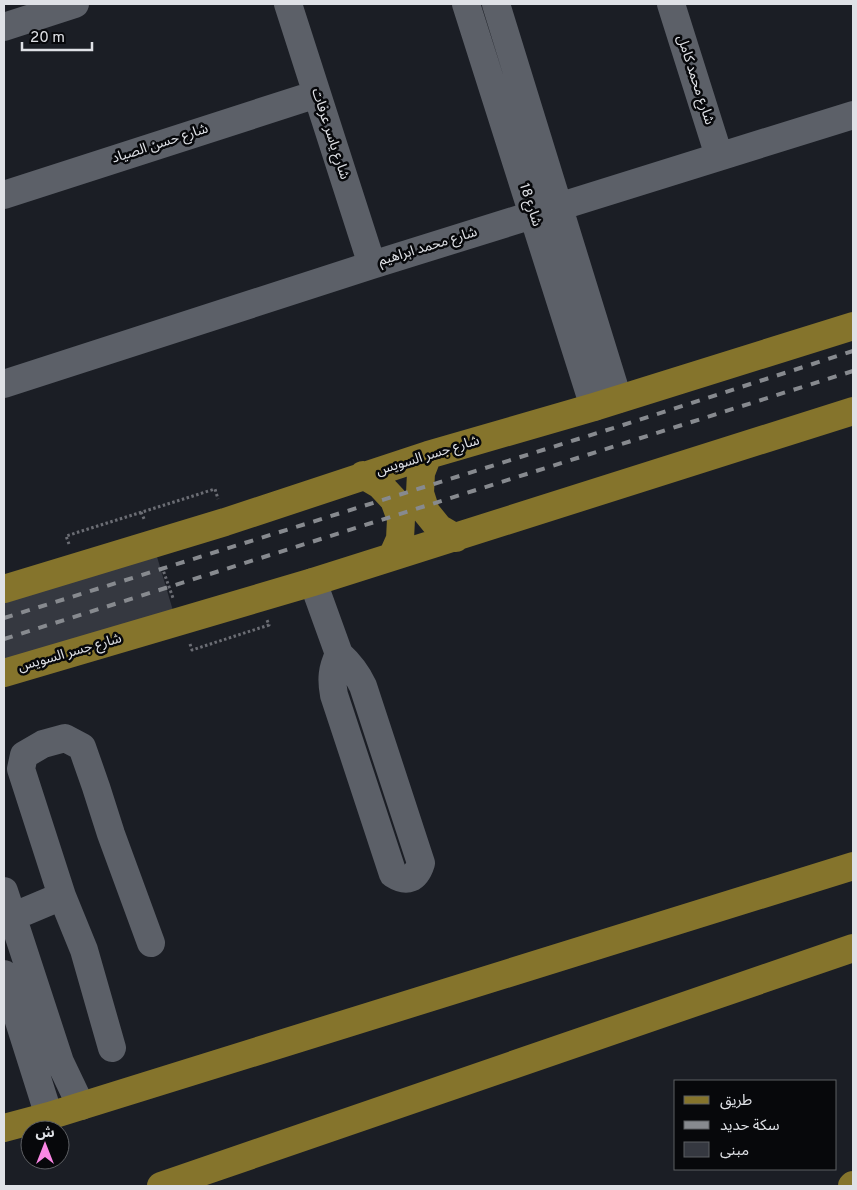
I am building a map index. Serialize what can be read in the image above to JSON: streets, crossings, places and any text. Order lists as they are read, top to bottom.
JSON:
{
  "streets": {
    "main road": ["شارع جسر السويس"],
    "street": [
      "شارع محمد كامل",
      "شارع ياسر عرفات",
      "شارع حسن الصياد",
      "شارع 18",
      "شارع محمد ابراهيم"
    ]
  },
  "crossings": [
    ["شارع محمد كامل", "شارع محمد ابراهيم"],
    ["شارع ياسر عرفات", "شارع حسن الصياد"],
    ["شارع ياسر عرفات", "شارع محمد ابراهيم"],
    ["شارع 18", "شارع محمد ابراهيم"],
    ["شارع 18", "شارع جسر السويس"]
  ],
  "legend": ["طريق", "سكة حديد", "مبنى"],
  "scale_bar": "20 m",
  "north": "top"
}
